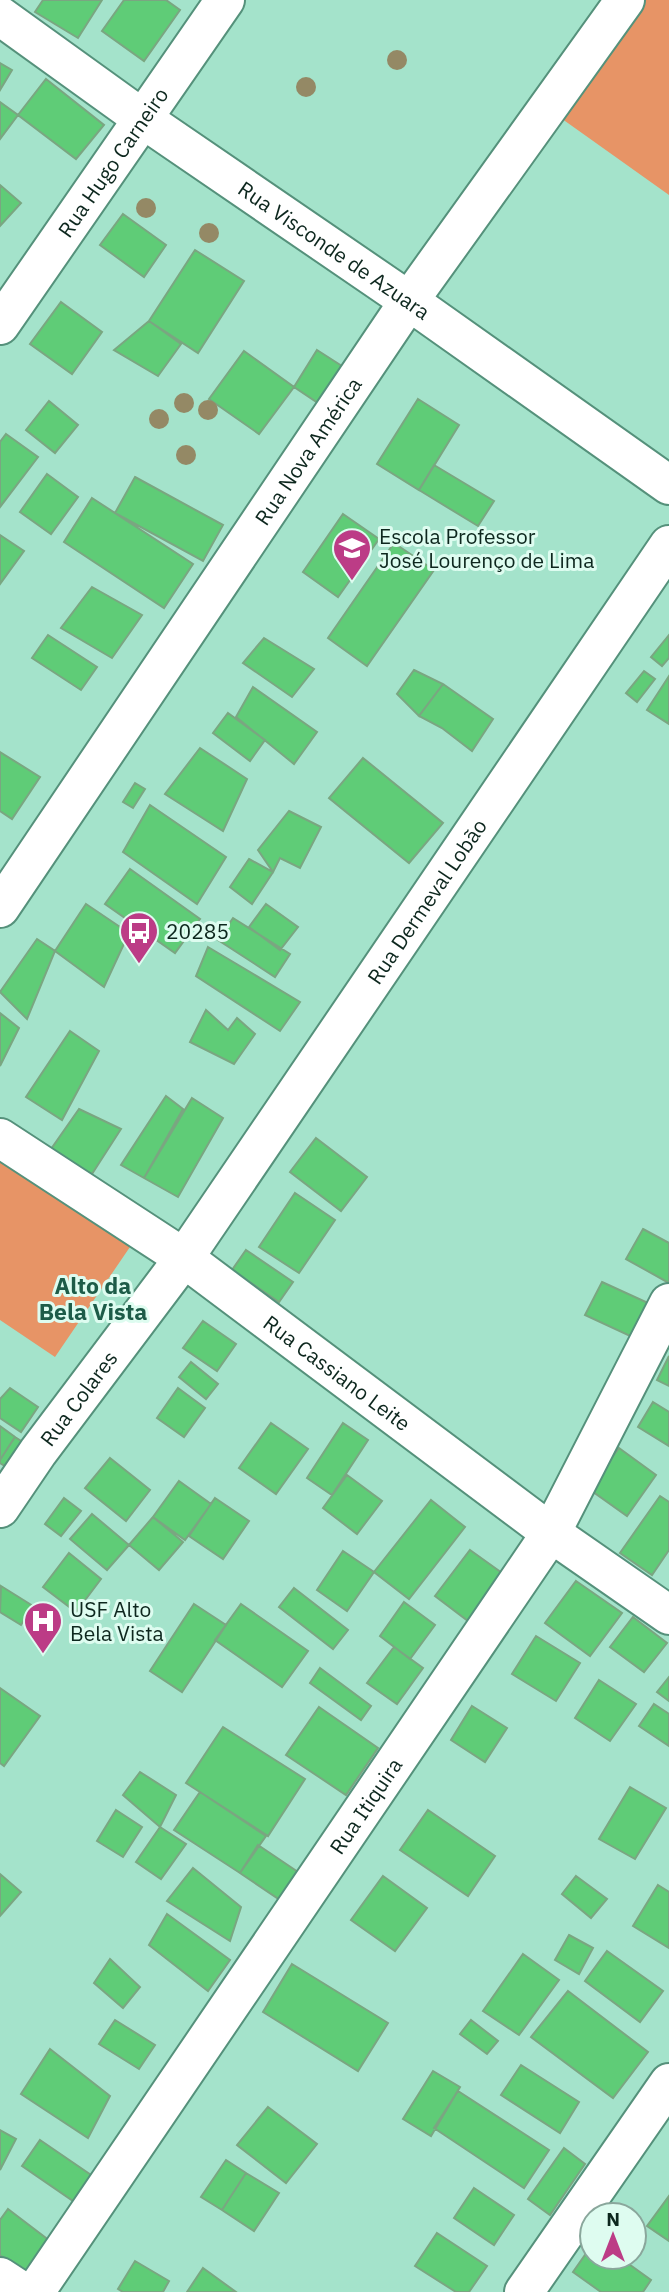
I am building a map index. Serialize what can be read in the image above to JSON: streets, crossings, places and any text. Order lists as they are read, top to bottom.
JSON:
{
  "streets": {
    "street": [
      "Rua Hugo Carneiro",
      "Rua Visconde de Azuara",
      "Rua Nova América",
      "Rua Dermeval Lobão",
      "Rua Cassiano Leite",
      "Rua Colares",
      "Rua Itiquira"
    ]
  },
  "crossings": [
    ["Rua Hugo Carneiro", "Rua Visconde de Azuara"],
    ["Rua Visconde de Azuara", "Rua Nova América"],
    ["Rua Dermeval Lobão", "Rua Cassiano Leite"],
    ["Rua Dermeval Lobão", "Rua Colares"],
    ["Rua Cassiano Leite", "Rua Colares"],
    ["Rua Cassiano Leite", "Rua Itiquira"]
  ],
  "districts": ["Alto da Bela Vista"],
  "places": {
    "school or university": ["Escola Professor José Lourenço de Lima"],
    "bus stop": ["20285"],
    "hospital": ["USF Alto Bela Vista"]
  },
  "north": "top"
}
